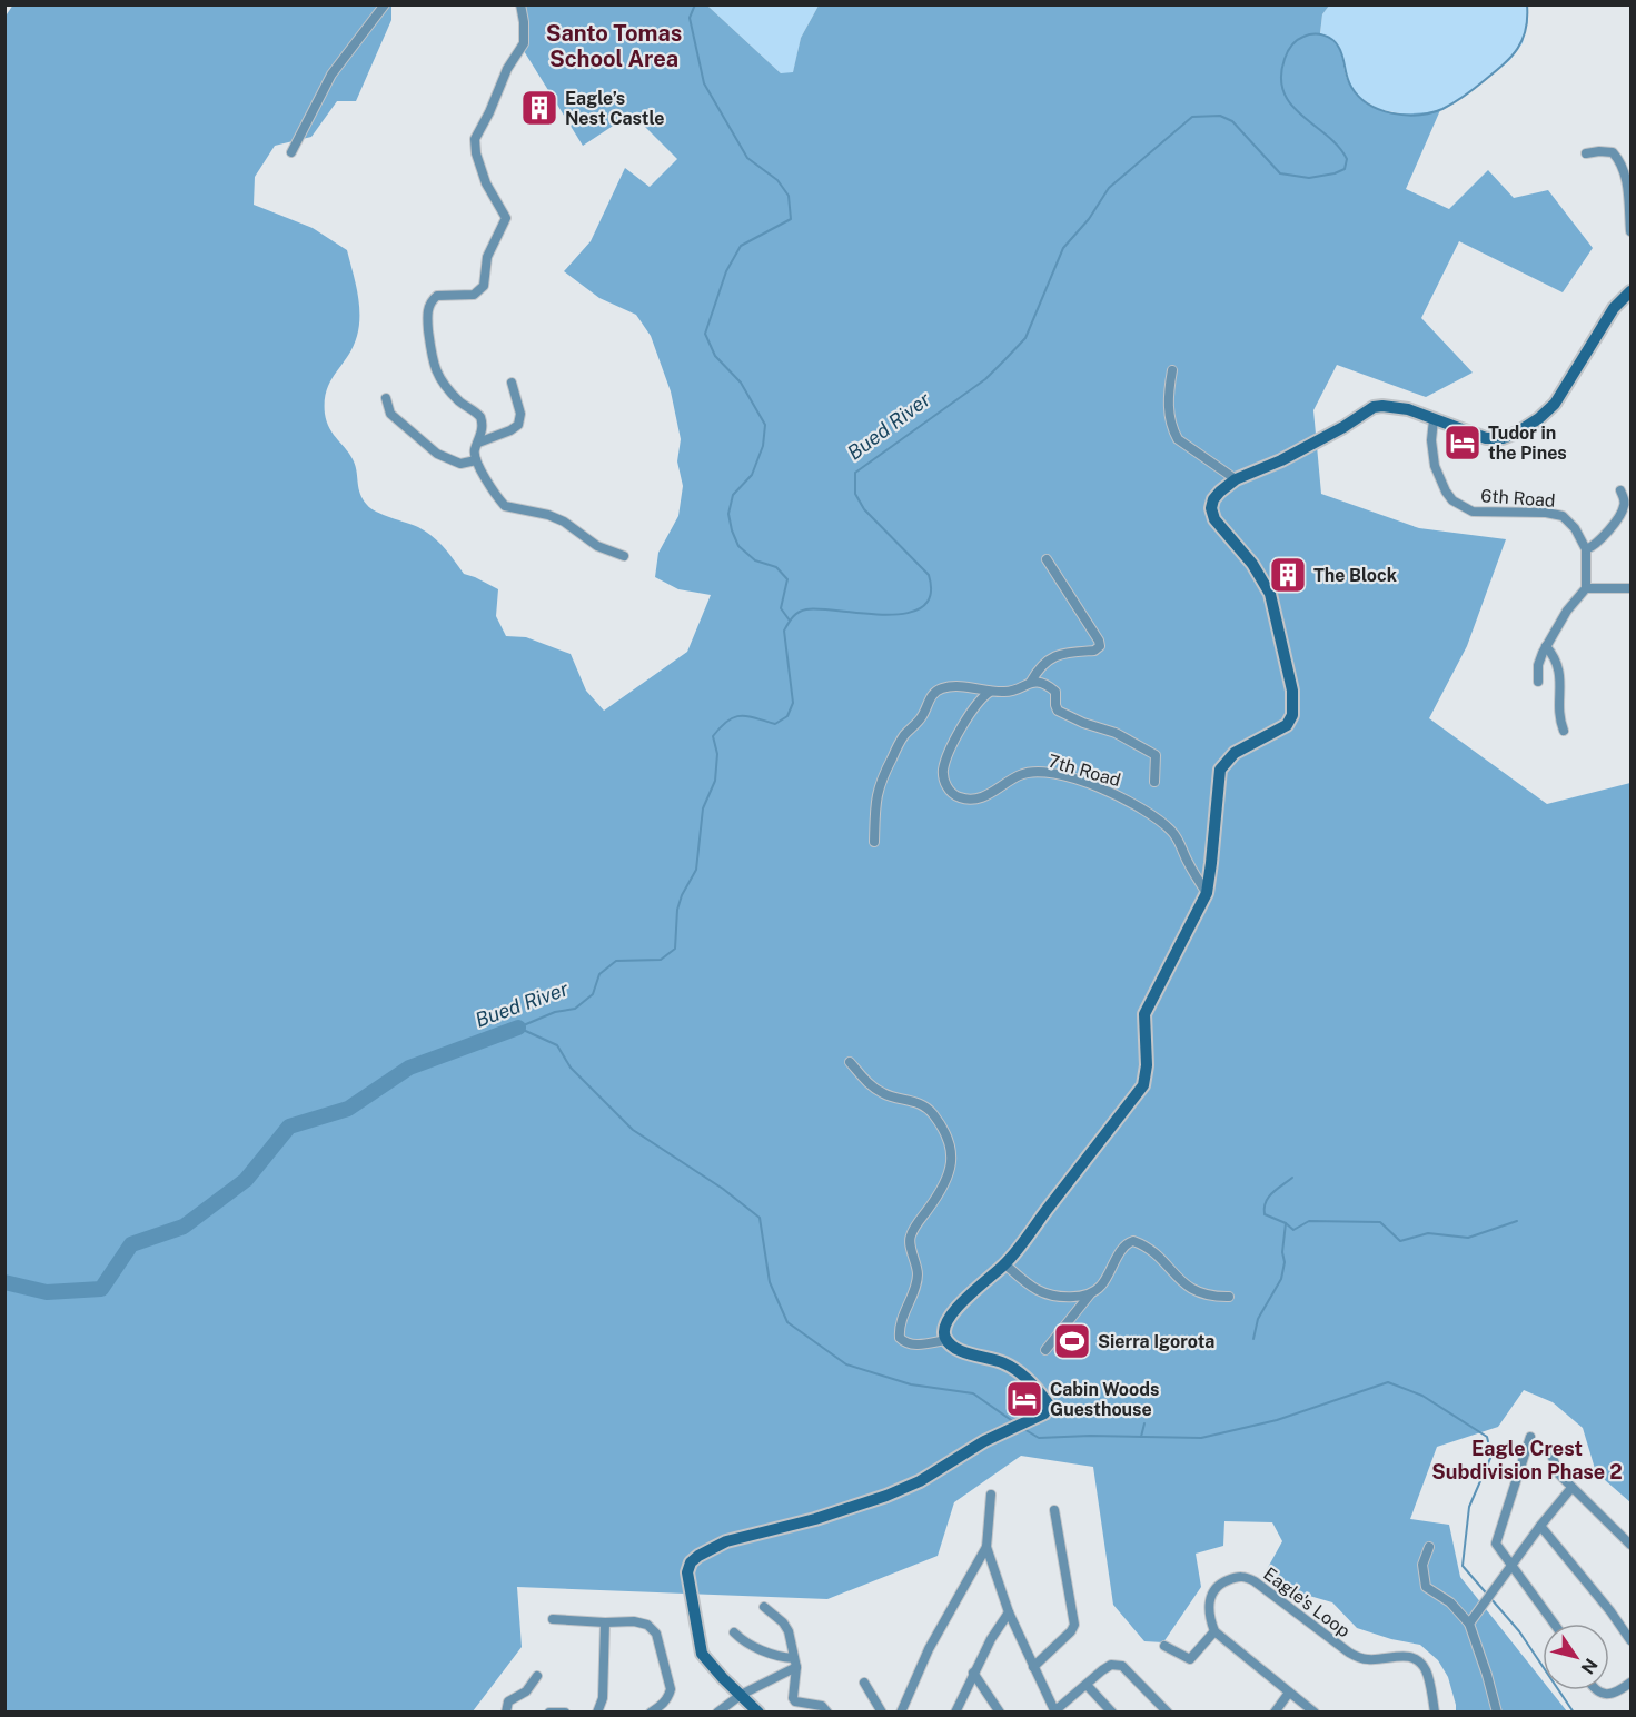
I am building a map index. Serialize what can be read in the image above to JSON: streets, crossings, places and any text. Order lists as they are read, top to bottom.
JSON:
{
  "streets": {
    "street": ["6th Road", "7th Road", "Eagle's Loop"]
  },
  "districts": ["Santo Tomas School Area", "Eagle Crest Subdivision Phase 2"],
  "water": ["Bued River"],
  "places": {
    "building": ["Eagle’s Nest Castle", "The Block"],
    "hotel": ["Tudor in the Pines", "Cabin Woods Guesthouse"],
    "sports": ["Sierra Igorota"]
  },
  "north": "bottom right"
}
